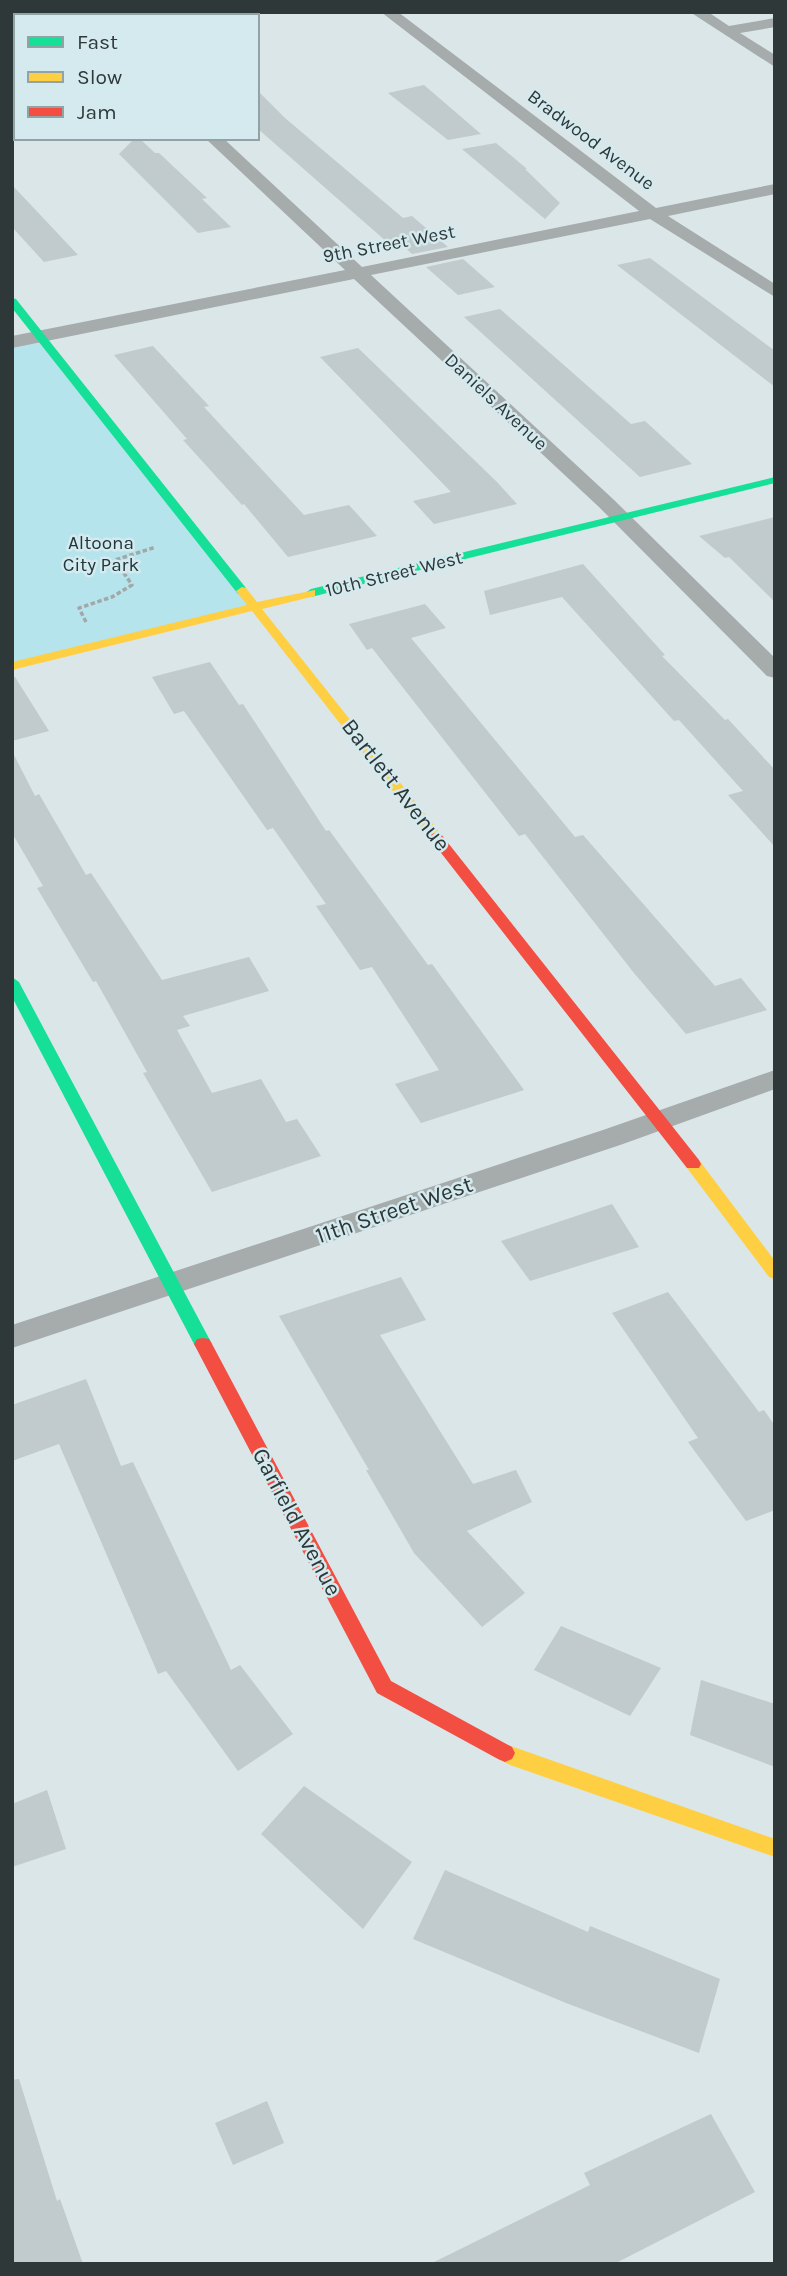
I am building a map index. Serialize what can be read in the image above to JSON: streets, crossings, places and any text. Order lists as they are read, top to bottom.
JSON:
{
  "streets": {
    "street": [
      "Bradwood Avenue",
      "9th Street West",
      "Daniels Avenue",
      "10th Street West",
      "Bartlett Avenue",
      "11th Street West",
      "Garfield Avenue"
    ]
  },
  "crossings": [
    ["Bradwood Avenue", "9th Street West"],
    ["9th Street West", "Daniels Avenue"],
    ["9th Street West", "Bartlett Avenue"],
    ["Daniels Avenue", "10th Street West"],
    ["10th Street West", "Bartlett Avenue"],
    ["Bartlett Avenue", "11th Street West"],
    ["11th Street West", "Garfield Avenue"]
  ],
  "parks": ["Altoona City Park"],
  "legend": ["Fast", "Slow", "Jam"]
}
